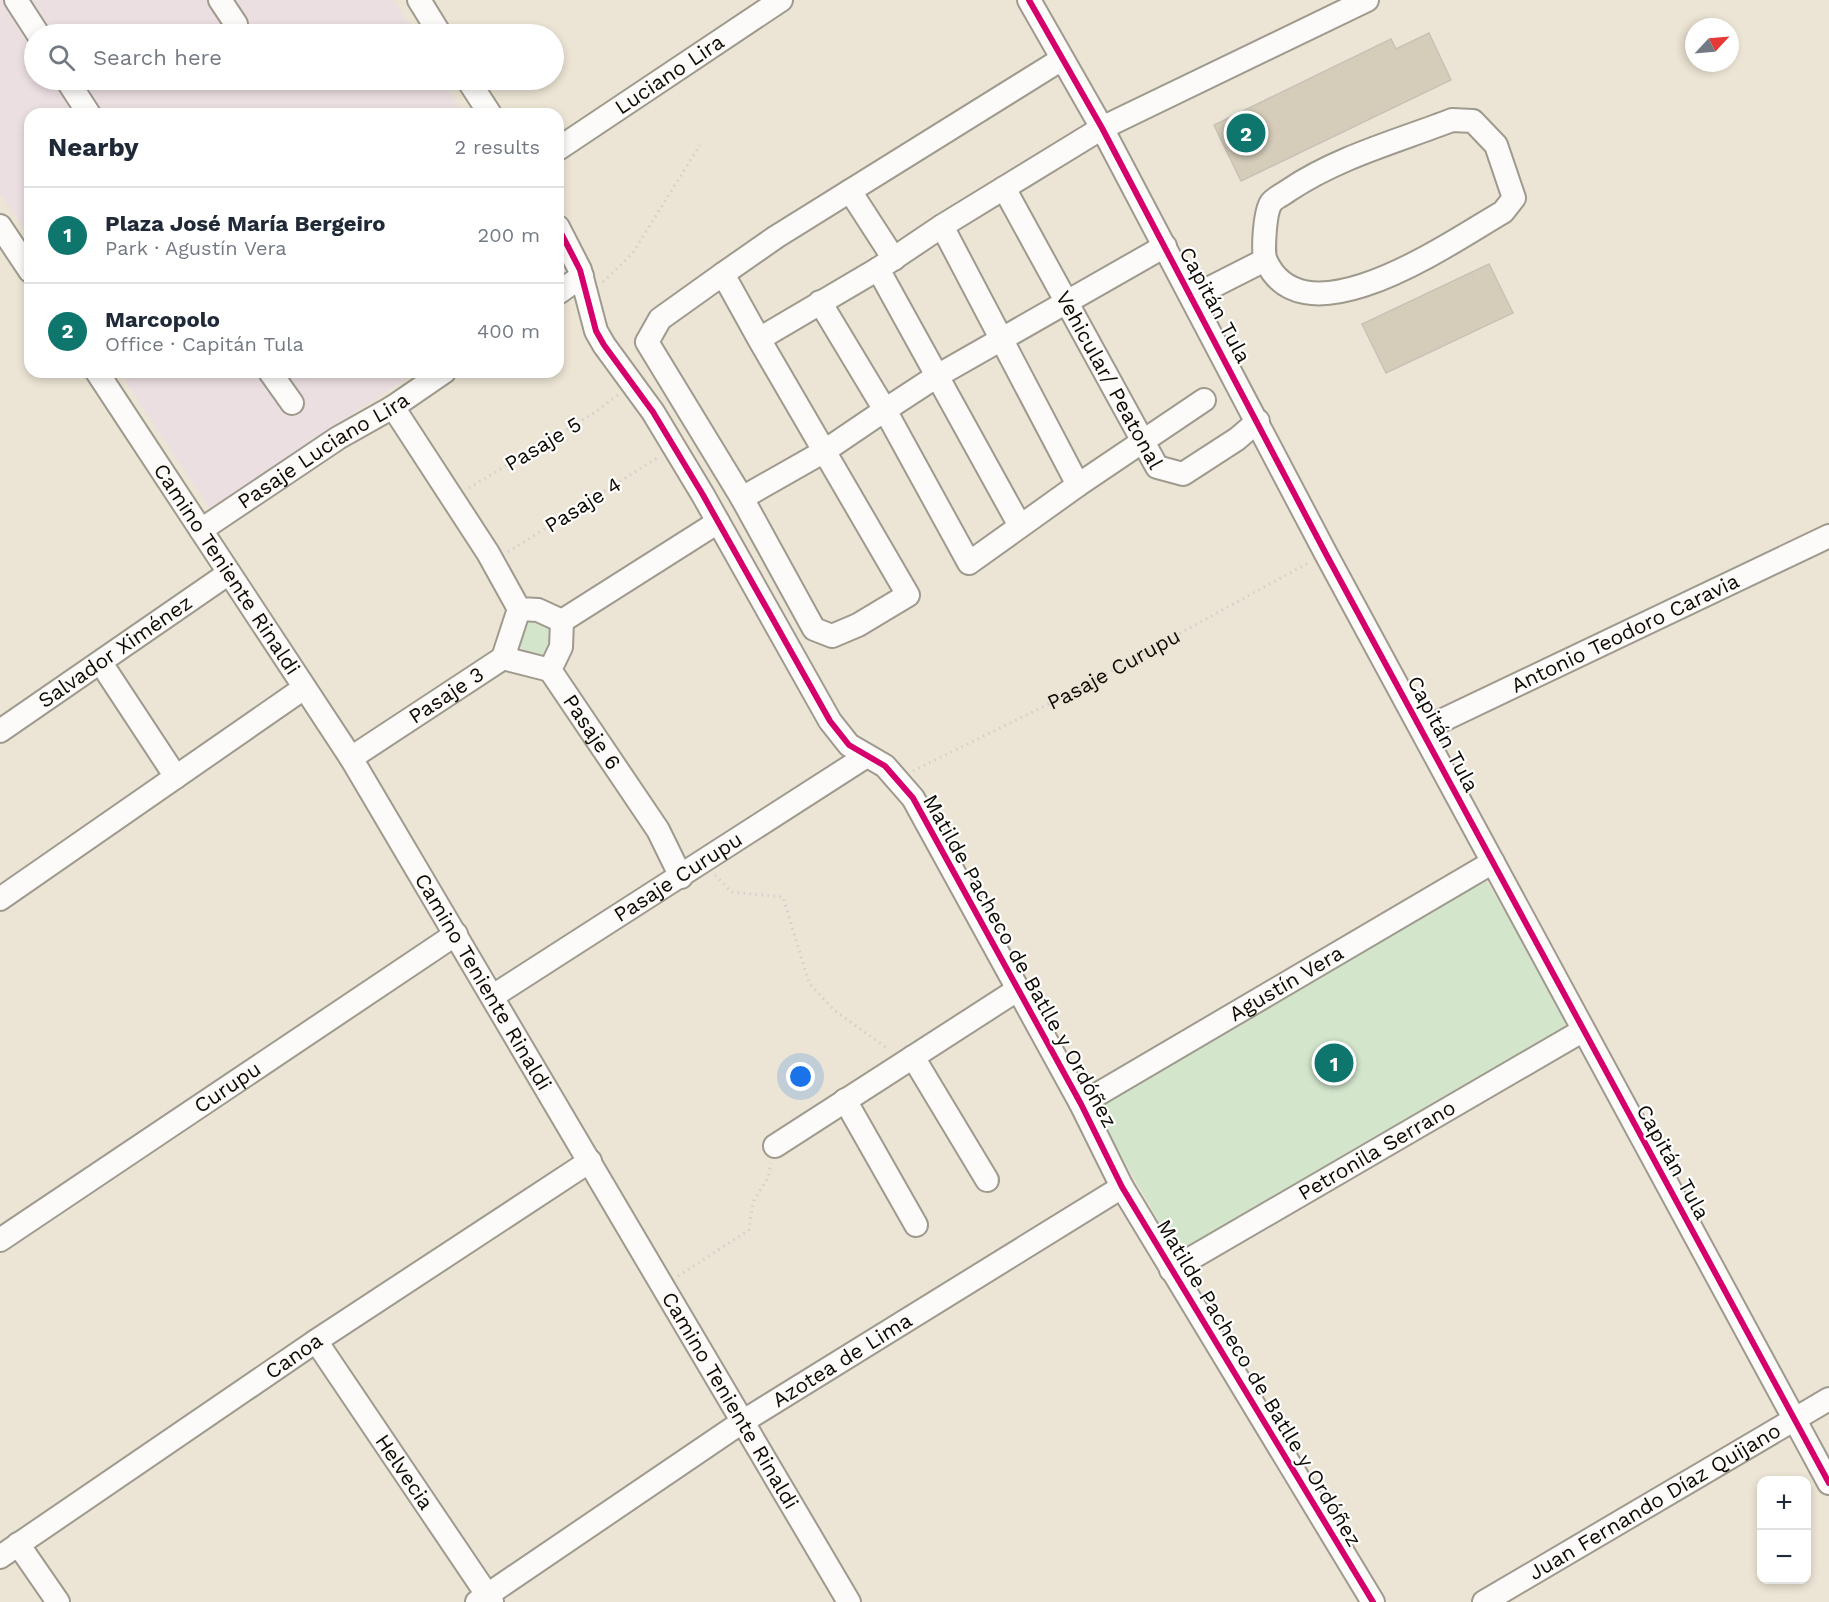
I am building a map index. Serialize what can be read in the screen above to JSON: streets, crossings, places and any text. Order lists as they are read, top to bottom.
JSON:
{
  "streets": {
    "street": [
      "Luciano Lira",
      "Capitán Tula",
      "Vehicular/ Peatonal",
      "Pasaje Luciano Lira",
      "Camino Teniente Rinaldi",
      "Antonio Teodoro Caravia",
      "Salvador Ximénez",
      "Pasaje Curupu",
      "Pasaje 3",
      "Pasaje 6",
      "Matilde Pacheco de Batlle y Ordóñez",
      "Agustín Vera",
      "Curupu",
      "Petronila Serrano",
      "Canoa",
      "Azotea de Lima",
      "Helvecia",
      "Juan Fernando Díaz Quijano"
    ],
    "path": ["Pasaje 5", "Pasaje 4"]
  },
  "crossings": [
    ["Capitán Tula", "Vehicular/ Peatonal"],
    ["Capitán Tula", "Antonio Teodoro Caravia"],
    ["Capitán Tula", "Pasaje Curupu"],
    ["Capitán Tula", "Agustín Vera"],
    ["Capitán Tula", "Petronila Serrano"],
    ["Capitán Tula", "Juan Fernando Díaz Quijano"],
    ["Pasaje 5", "Matilde Pacheco de Batlle y Ordóñez"],
    ["Pasaje Luciano Lira", "Camino Teniente Rinaldi"],
    ["Pasaje 4", "Matilde Pacheco de Batlle y Ordóñez"],
    ["Camino Teniente Rinaldi", "Salvador Ximénez"],
    ["Camino Teniente Rinaldi", "Pasaje Curupu"],
    ["Camino Teniente Rinaldi", "Pasaje 3"],
    ["Camino Teniente Rinaldi", "Curupu"],
    ["Camino Teniente Rinaldi", "Canoa"],
    ["Camino Teniente Rinaldi", "Azotea de Lima"],
    ["Pasaje Curupu", "Pasaje 6"],
    ["Pasaje Curupu", "Matilde Pacheco de Batlle y Ordóñez"],
    ["Pasaje 3", "Pasaje 6"],
    ["Matilde Pacheco de Batlle y Ordóñez", "Agustín Vera"],
    ["Matilde Pacheco de Batlle y Ordóñez", "Petronila Serrano"],
    ["Matilde Pacheco de Batlle y Ordóñez", "Azotea de Lima"],
    ["Canoa", "Helvecia"],
    ["Azotea de Lima", "Helvecia"]
  ],
  "north": "top right",
  "page": {
    "search": "Search here",
    "heading": ["Nearby", "2 results"],
    "pins": ["2", "1"],
    "list": [
      {
        "mark": "1",
        "name": "Plaza José María Bergeiro",
        "note": "Park · Agustín Vera",
        "value": "200 m"
      },
      {
        "mark": "2",
        "name": "Marcopolo",
        "note": "Office · Capitán Tula",
        "value": "400 m"
      }
    ],
    "map_buttons": ["+", "−"]
  }
}
